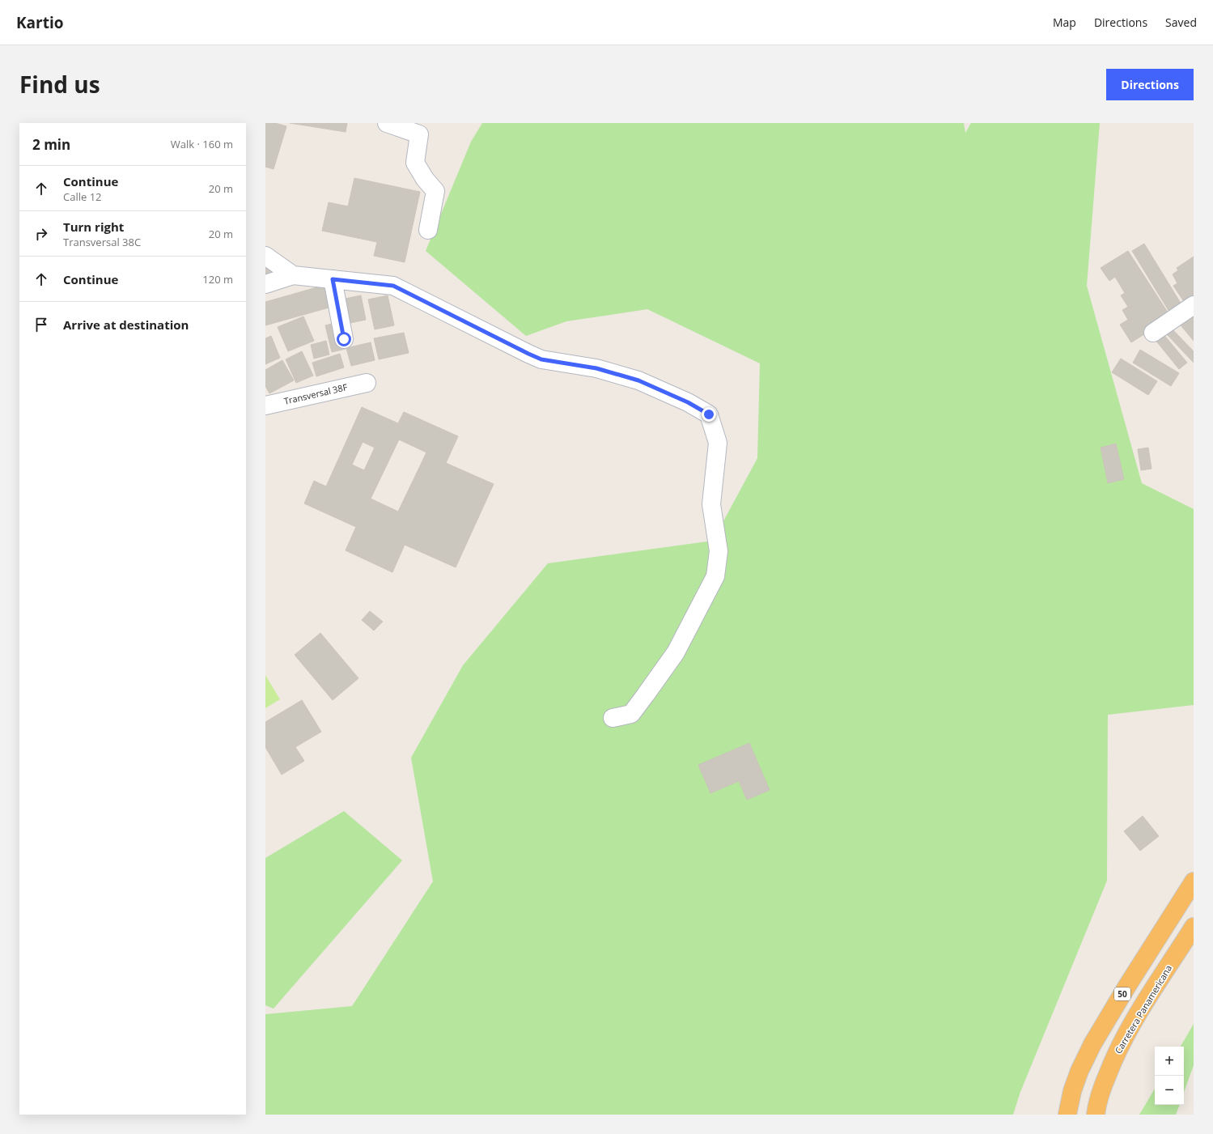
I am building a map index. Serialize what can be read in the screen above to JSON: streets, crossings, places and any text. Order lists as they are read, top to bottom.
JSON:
{
  "streets": {
    "highway": ["50", "Carretera Panamericana"],
    "street": ["Transversal 38F"]
  },
  "page": {
    "header": "Kartio",
    "nav": ["Map", "Directions", "Saved"],
    "title": "Find us",
    "buttons": "Directions",
    "heading": ["2 min", "Walk · 160 m"],
    "list": [
      ["Continue", "Calle 12", "20 m"],
      ["Turn right", "Transversal 38C", "20 m"],
      ["Continue", "120 m"],
      "Arrive at destination"
    ],
    "map_buttons": ["+", "−"]
  }
}
